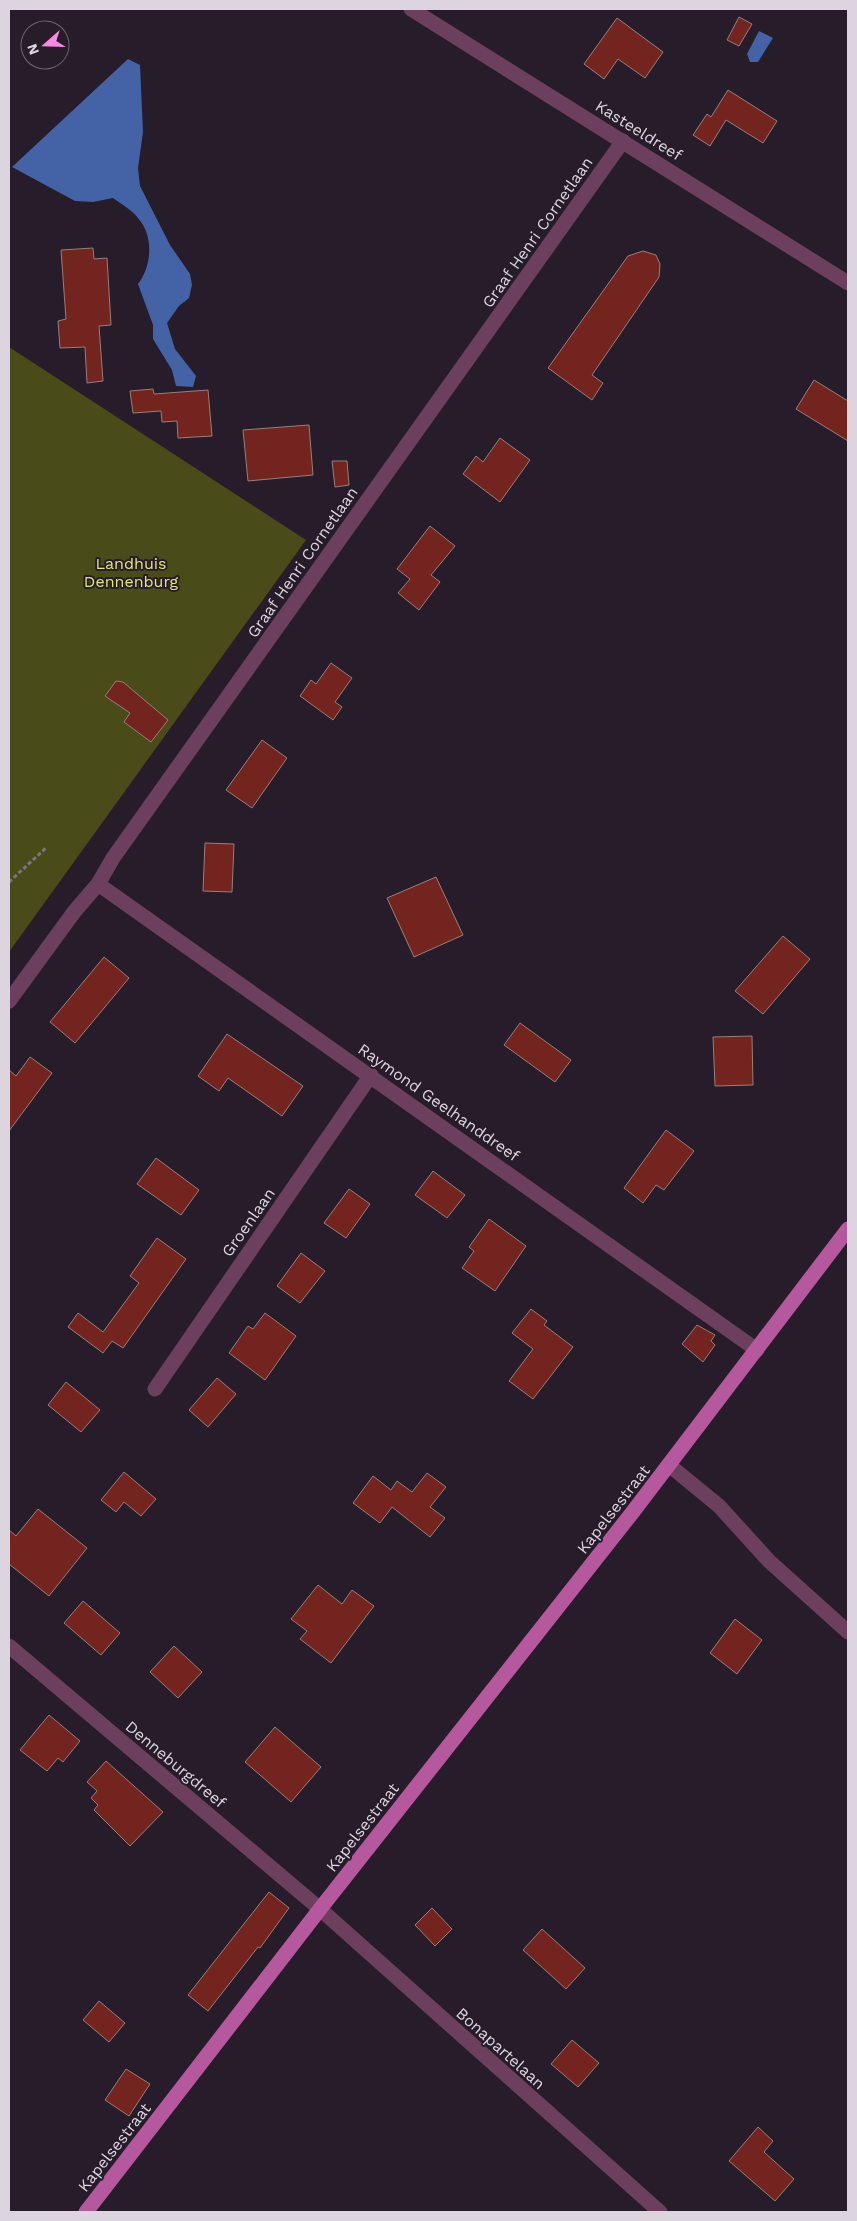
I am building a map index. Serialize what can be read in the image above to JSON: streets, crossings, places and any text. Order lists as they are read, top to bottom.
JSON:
{
  "streets": {
    "main road": ["Kapelsestraat"],
    "street": [
      "Kasteeldreef",
      "Graaf Henri Cornetlaan",
      "Raymond Geelhanddreef",
      "Groenlaan",
      "Denneburgdreef",
      "Bonapartelaan"
    ]
  },
  "crossings": [
    ["Kasteeldreef", "Graaf Henri Cornetlaan"],
    ["Graaf Henri Cornetlaan", "Raymond Geelhanddreef"],
    ["Raymond Geelhanddreef", "Groenlaan"],
    ["Raymond Geelhanddreef", "Kapelsestraat"],
    ["Kapelsestraat", "Denneburgdreef"],
    ["Kapelsestraat", "Bonapartelaan"],
    ["Denneburgdreef", "Bonapartelaan"]
  ],
  "parks": ["Landhuis Dennenburg"],
  "north": "left"
}
